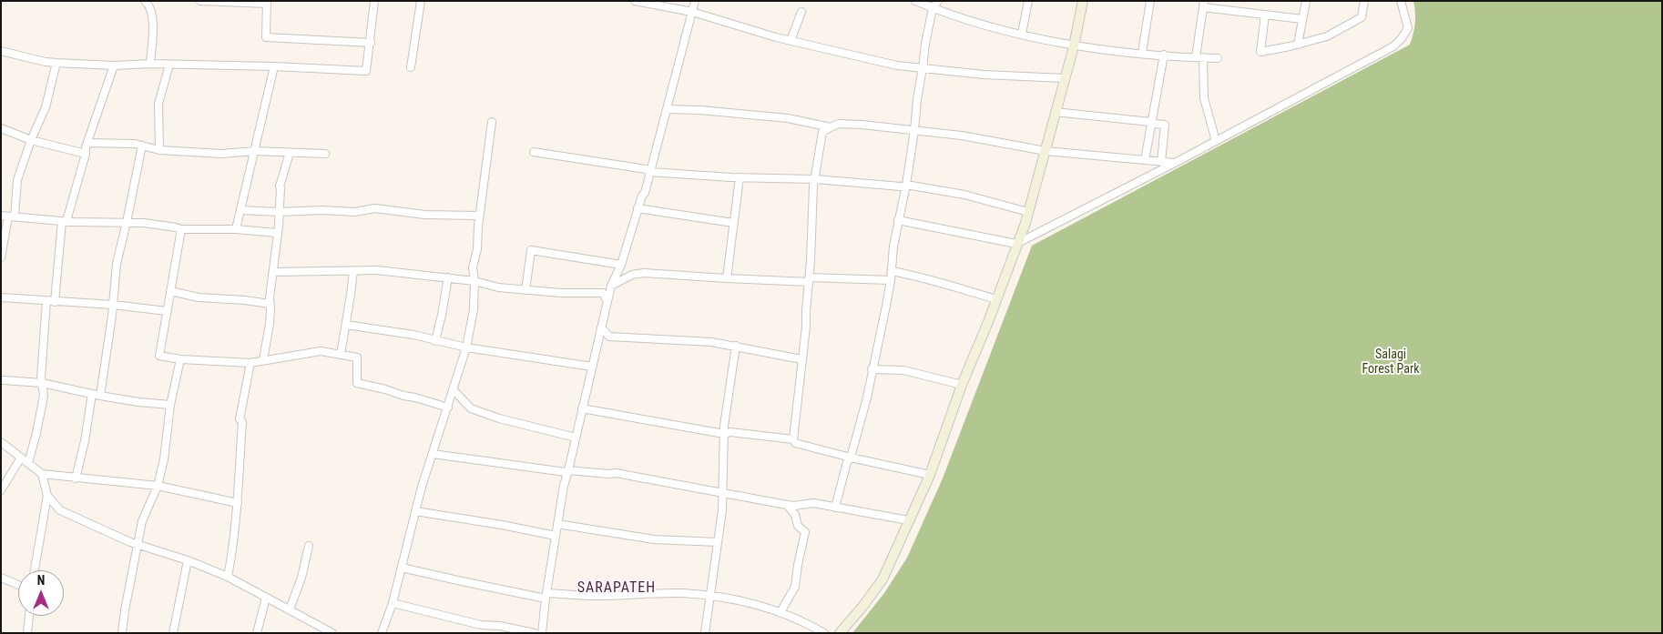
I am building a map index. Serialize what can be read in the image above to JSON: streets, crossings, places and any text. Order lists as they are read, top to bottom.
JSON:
{
  "districts": ["SARAPATEH"],
  "parks": ["Salagi Forest Park"],
  "north": "top"
}
